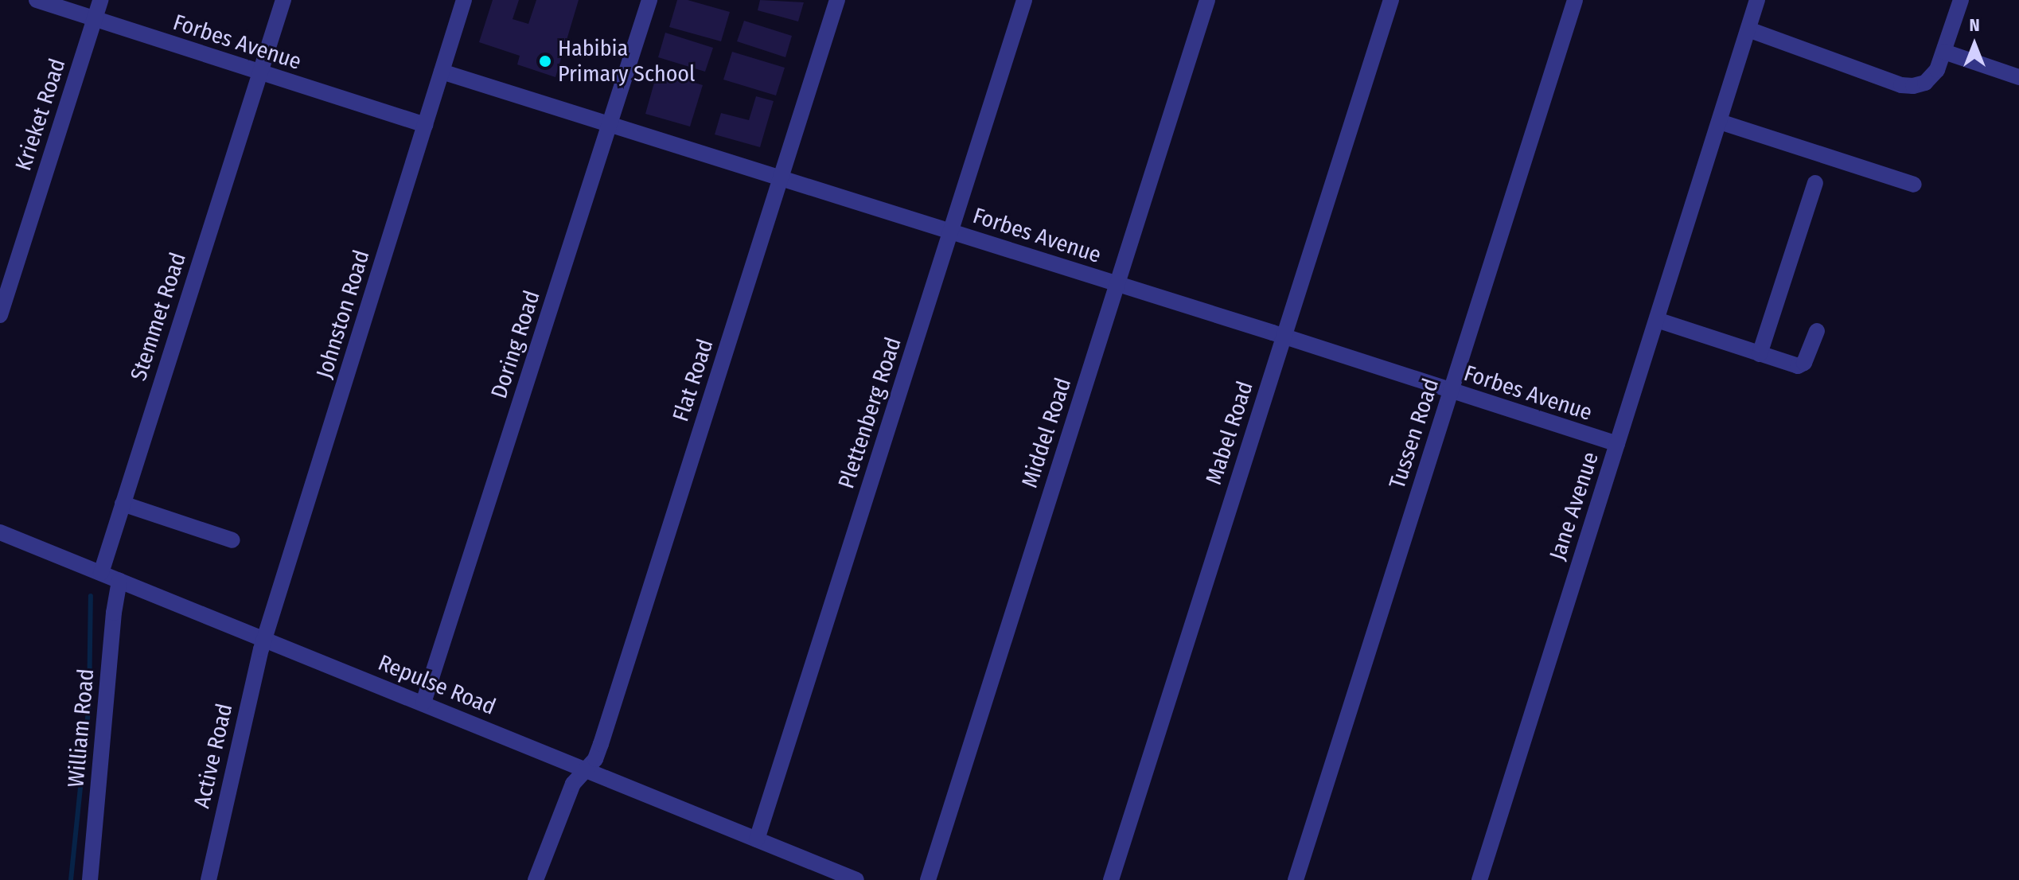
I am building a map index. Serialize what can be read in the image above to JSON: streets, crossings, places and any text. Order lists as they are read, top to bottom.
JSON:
{
  "streets": {
    "street": [
      "Forbes Avenue",
      "Krieket Road",
      "Johnston Road",
      "Stemmet Road",
      "Doring Road",
      "Flat Road",
      "Plettenberg Road",
      "Middel Road",
      "Mabel Road",
      "Tussen Road",
      "Jane Avenue",
      "Repulse Road",
      "William Road",
      "Active Road"
    ]
  },
  "crossings": [
    ["Forbes Avenue", "Krieket Road"],
    ["Forbes Avenue", "Johnston Road"],
    ["Forbes Avenue", "Stemmet Road"],
    ["Forbes Avenue", "Doring Road"],
    ["Forbes Avenue", "Flat Road"],
    ["Forbes Avenue", "Plettenberg Road"],
    ["Forbes Avenue", "Middel Road"],
    ["Forbes Avenue", "Mabel Road"],
    ["Forbes Avenue", "Tussen Road"],
    ["Forbes Avenue", "Jane Avenue"],
    ["Johnston Road", "Repulse Road"],
    ["Johnston Road", "Active Road"],
    ["Stemmet Road", "Repulse Road"],
    ["Doring Road", "Repulse Road"],
    ["Flat Road", "Repulse Road"],
    ["Plettenberg Road", "Repulse Road"],
    ["Repulse Road", "William Road"],
    ["Repulse Road", "Active Road"]
  ],
  "places": ["Habibia Primary School"],
  "north": "top"
}
